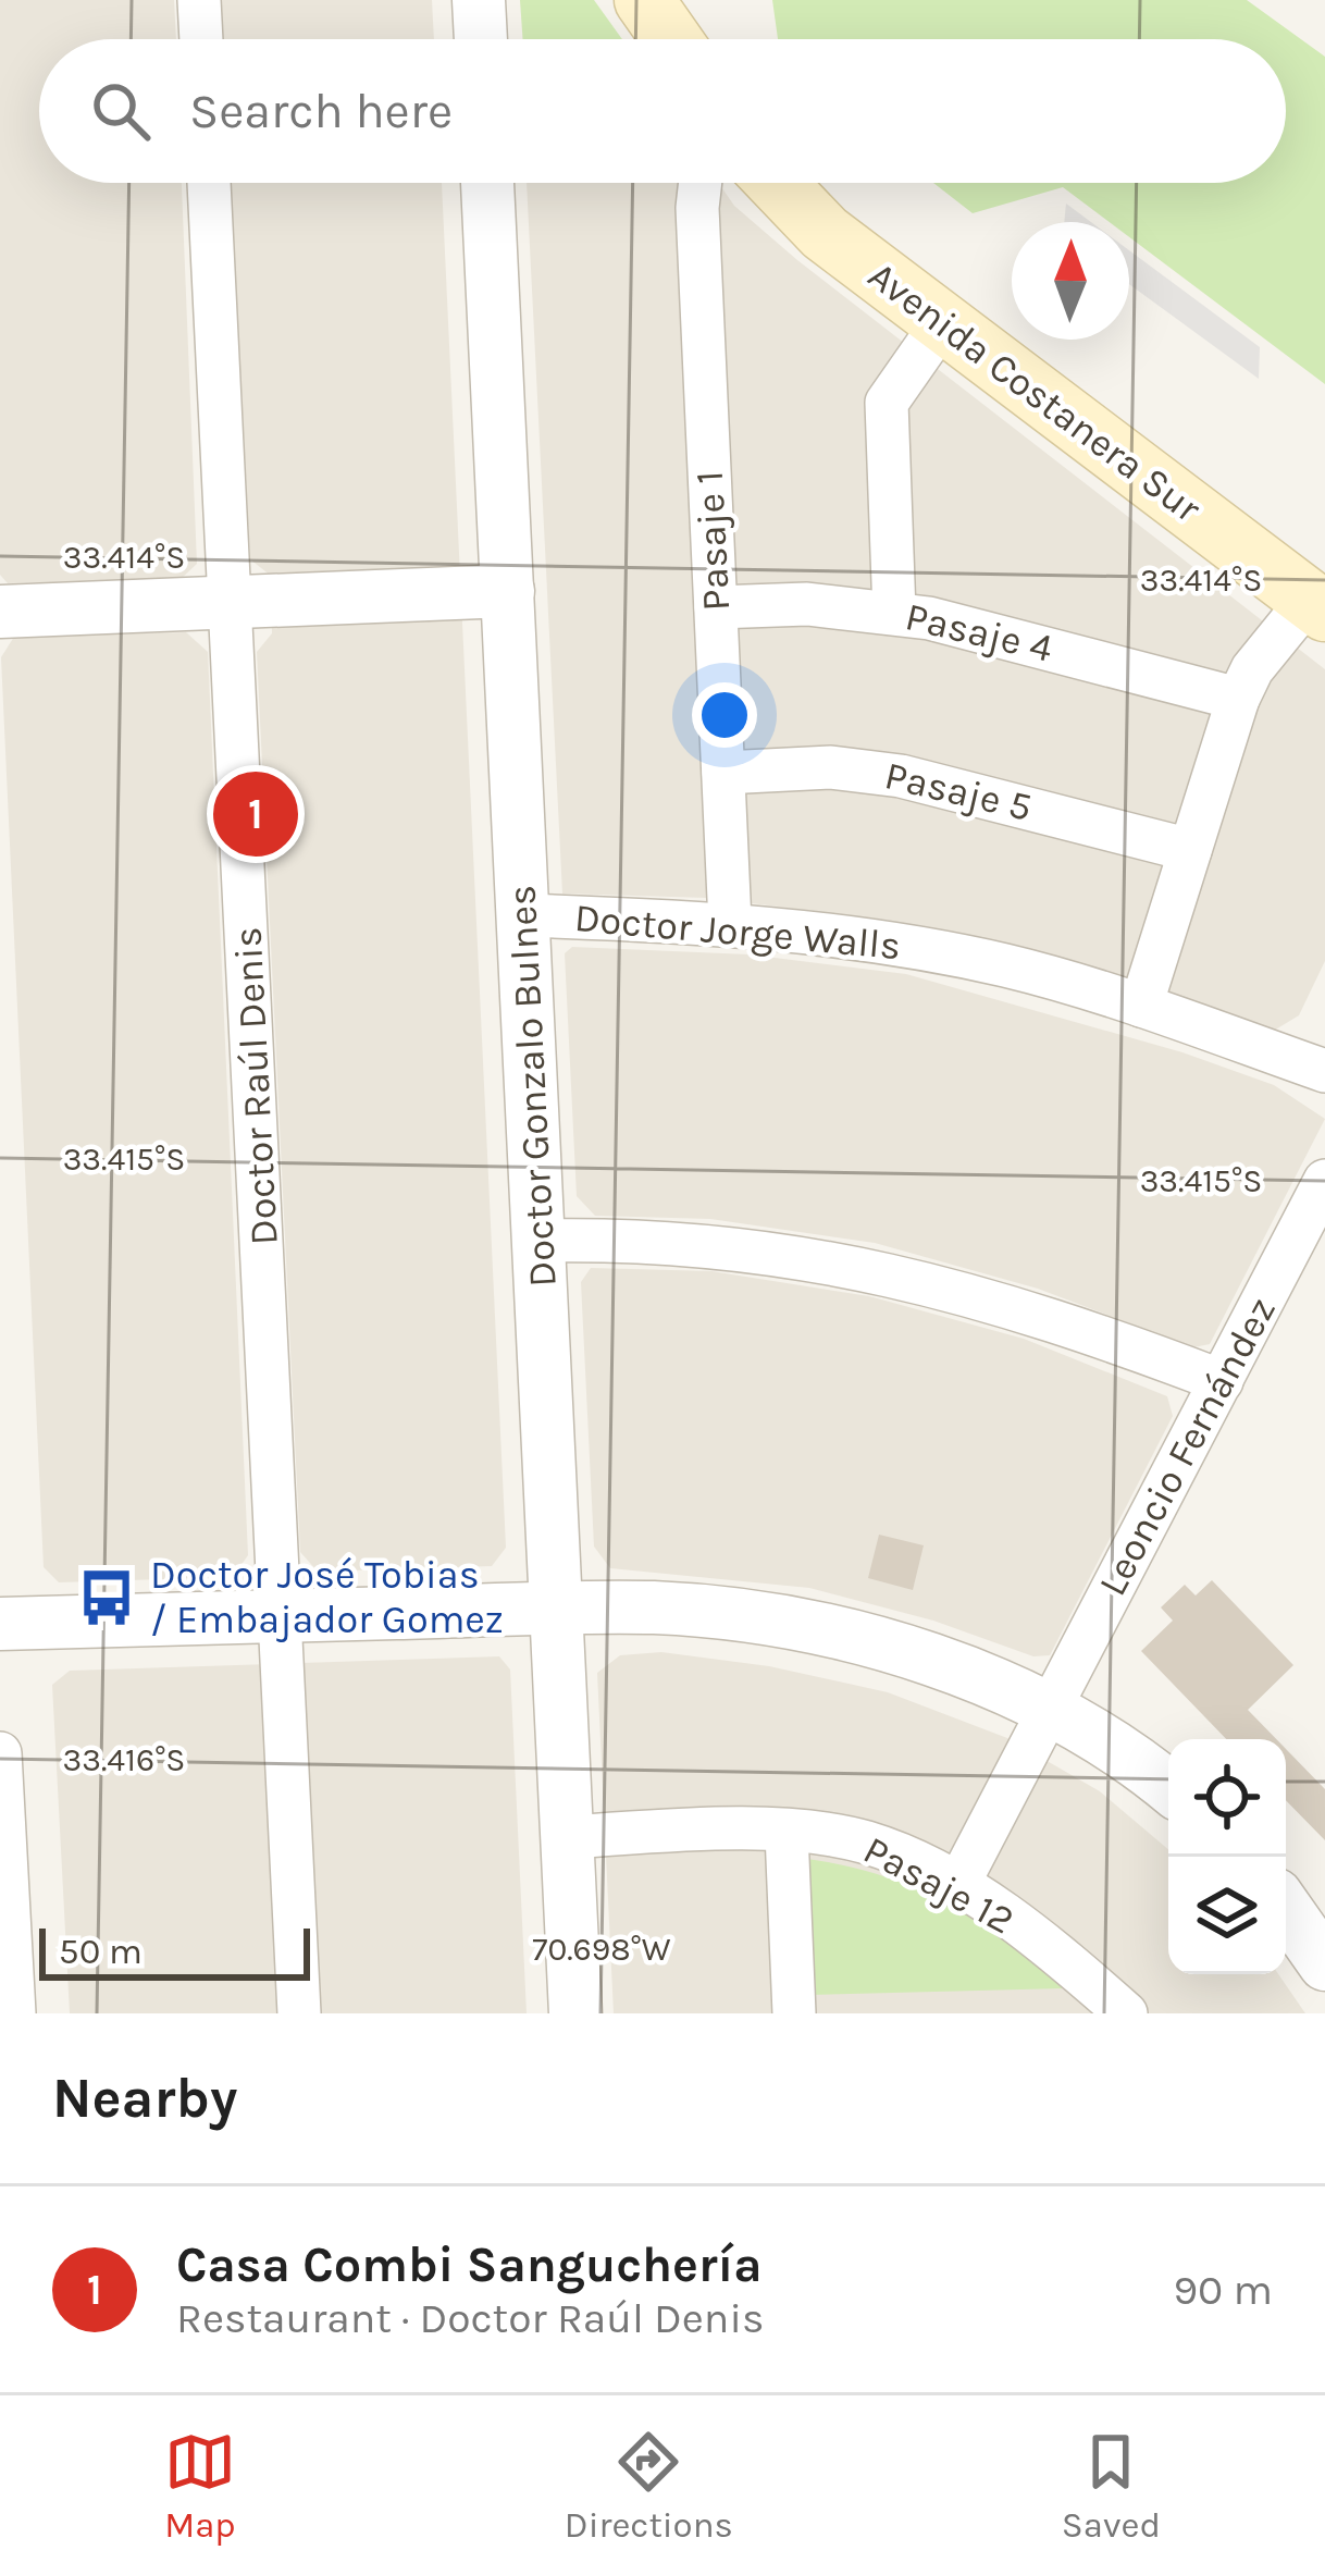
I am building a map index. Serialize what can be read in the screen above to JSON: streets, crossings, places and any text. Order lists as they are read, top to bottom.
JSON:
{
  "streets": {
    "main road": ["Avenida Costanera Sur"],
    "street": [
      "Pasaje 1",
      "Pasaje 4",
      "Pasaje 5",
      "Doctor Jorge Walls",
      "Doctor Raúl Denis",
      "Doctor Gonzalo Bulnes",
      "Leoncio Fernández",
      "Pasaje 12"
    ]
  },
  "crossings": [
    ["Pasaje 1", "Pasaje 4"],
    ["Pasaje 1", "Pasaje 5"],
    ["Pasaje 1", "Doctor Jorge Walls"],
    ["Doctor Jorge Walls", "Doctor Gonzalo Bulnes"],
    ["Doctor Gonzalo Bulnes", "Pasaje 12"],
    ["Leoncio Fernández", "Pasaje 12"]
  ],
  "places": {
    "bus stop": ["Doctor José Tobias / Embajador Gomez"]
  },
  "scale_bar": "50 m",
  "north": "top",
  "page": {
    "search": "Search here",
    "pins": "1",
    "scale": "50 m",
    "heading": "Nearby",
    "list": [
      {
        "mark": "1",
        "name": "Casa Combi Sanguchería",
        "note": "Restaurant · Doctor Raúl Denis",
        "value": "90 m"
      }
    ],
    "nav": ["Map", "Directions", "Saved"]
  },
  "coordinates": [
    "33.414°S",
    "33.415°S",
    "33.416°S",
    "70.698°W"
  ]
}
